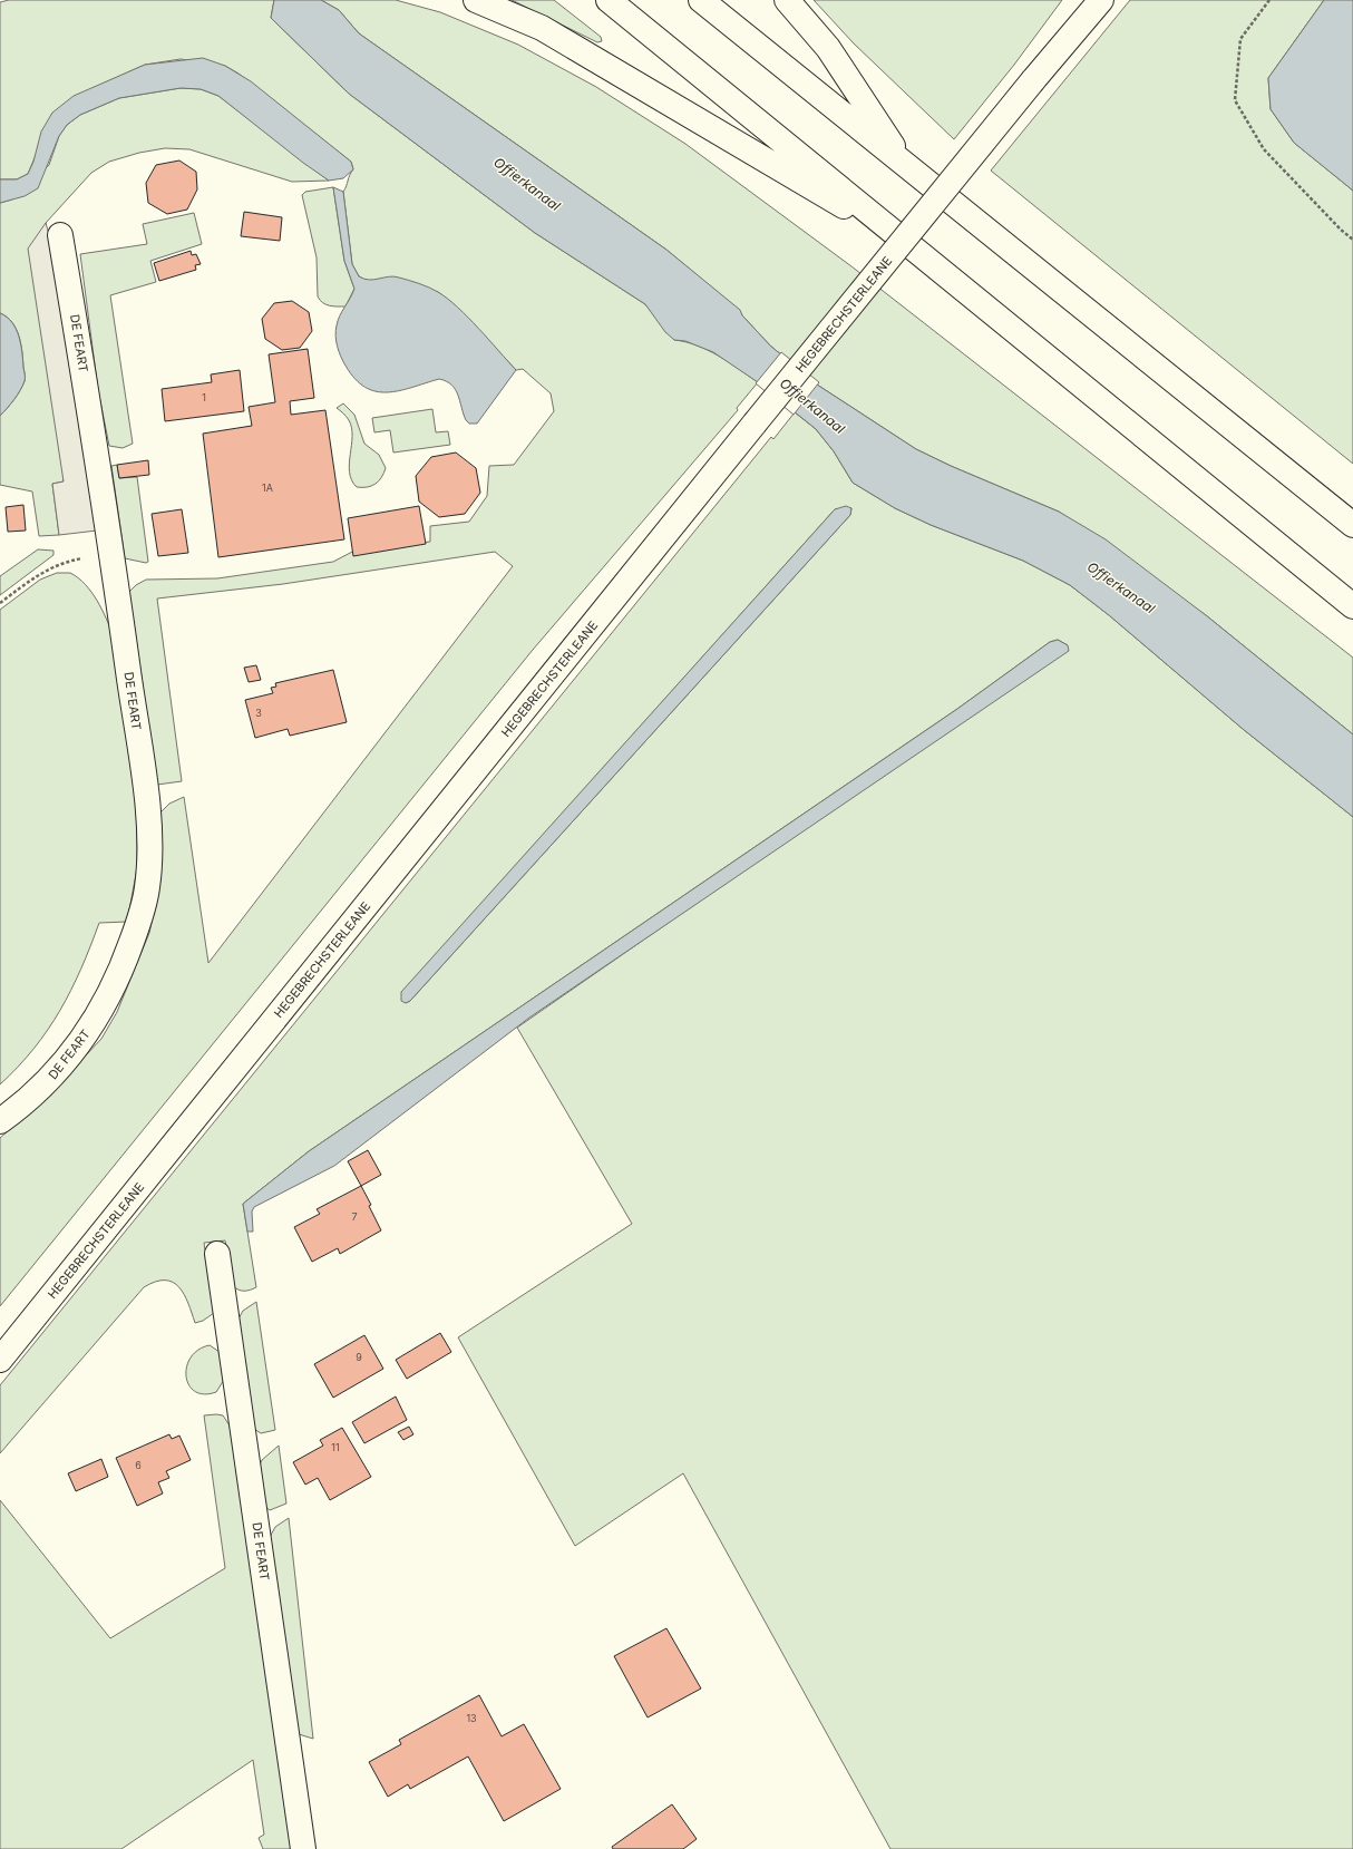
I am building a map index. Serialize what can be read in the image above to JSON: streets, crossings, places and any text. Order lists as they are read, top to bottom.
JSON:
{
  "streets": {
    "main road": ["HEGEBRECHSTERLEANE", "DE FEART"]
  },
  "water": ["Offierkanaal"],
  "house_numbers": [
    "1",
    "1A",
    "3",
    "7",
    "9",
    "11",
    "6",
    "13"
  ]
}
